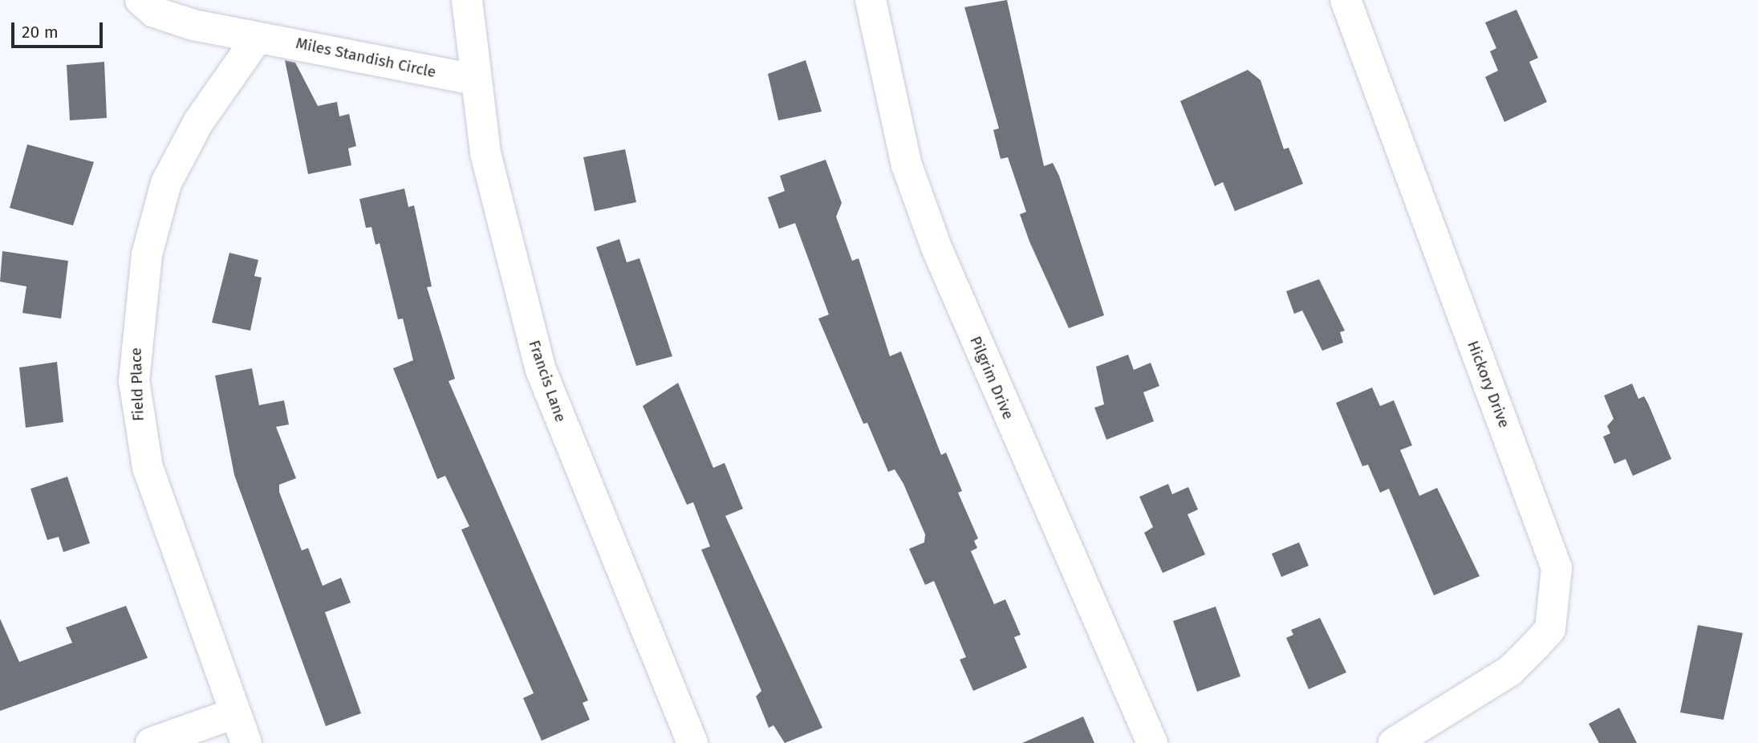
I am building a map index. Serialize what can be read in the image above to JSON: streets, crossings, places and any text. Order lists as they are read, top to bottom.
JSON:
{
  "streets": {
    "street": [
      "Miles Standish Circle",
      "Pilgrim Drive",
      "Francis Lane",
      "Field Place",
      "Hickory Drive"
    ]
  },
  "crossings": [
    ["Miles Standish Circle", "Francis Lane"],
    ["Miles Standish Circle", "Field Place"]
  ],
  "scale_bar": "20 m"
}
